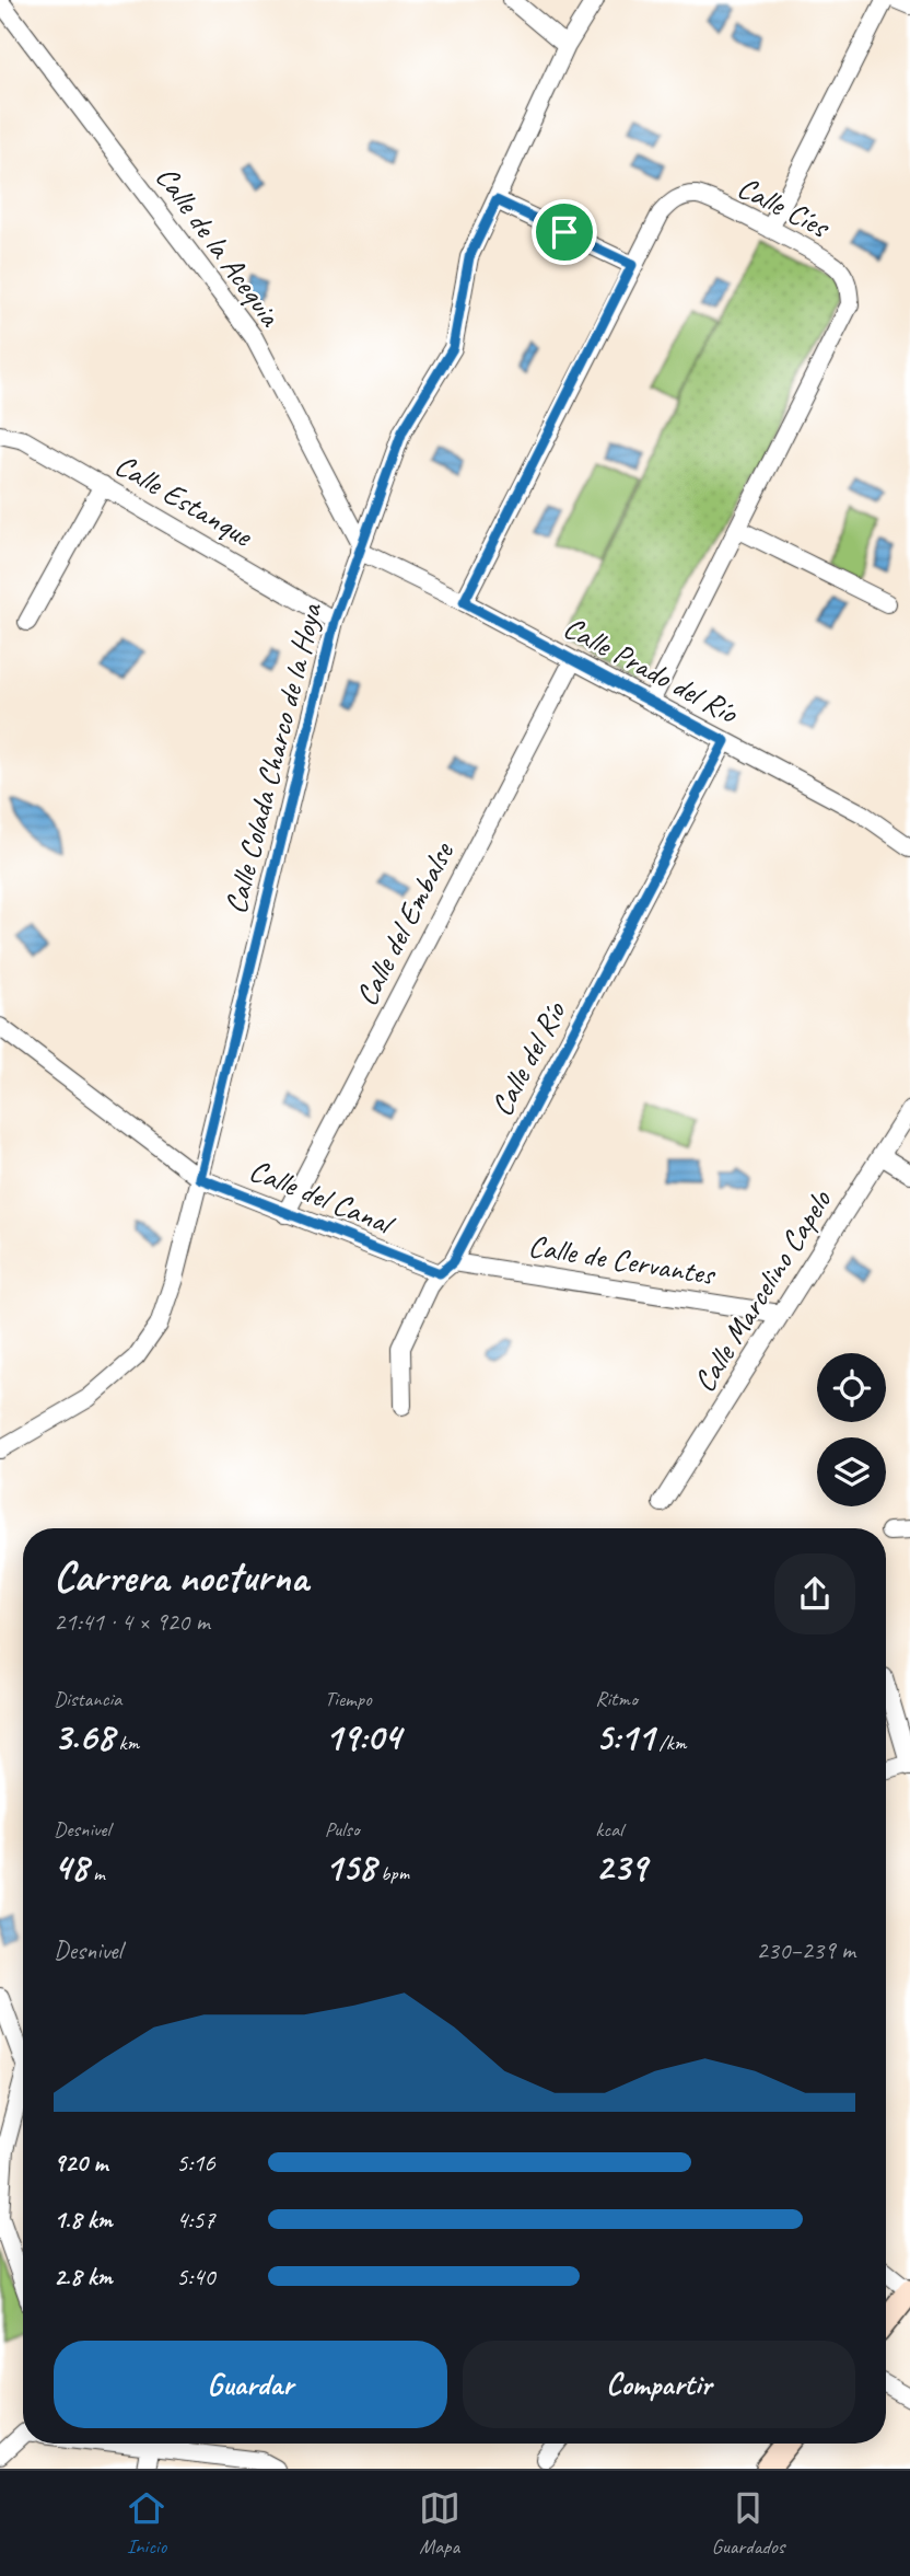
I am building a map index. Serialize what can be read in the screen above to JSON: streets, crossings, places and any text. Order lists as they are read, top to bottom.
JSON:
{
  "streets": {
    "street": [
      "Calle Cíes",
      "Calle de la Acequia",
      "Calle Estanque",
      "Calle Prado del Río",
      "Calle Colada Charco de la Hoya",
      "Calle del Embalse",
      "Calle del Río",
      "Calle del Canal",
      "Calle de Cervantes",
      "Calle Marcelino Capelo"
    ]
  },
  "crossings": [
    ["Calle Cíes", "Calle Prado del Río"],
    ["Calle de la Acequia", "Calle Prado del Río"],
    ["Calle de la Acequia", "Calle Colada Charco de la Hoya"],
    ["Calle Estanque", "Calle Colada Charco de la Hoya"],
    ["Calle Prado del Río", "Calle Colada Charco de la Hoya"],
    ["Calle Prado del Río", "Calle del Embalse"],
    ["Calle Prado del Río", "Calle del Río"],
    ["Calle Colada Charco de la Hoya", "Calle del Canal"],
    ["Calle del Embalse", "Calle del Canal"],
    ["Calle del Río", "Calle del Canal"],
    ["Calle del Río", "Calle de Cervantes"],
    ["Calle del Canal", "Calle de Cervantes"],
    ["Calle de Cervantes", "Calle Marcelino Capelo"]
  ],
  "page": {
    "heading": ["Carrera nocturna", "21:41 · 4 × 920 m"],
    "stats": [
      ["Distancia", "3.68 km"],
      ["Tiempo", "19:04"],
      ["Ritmo", "5:11 /km"],
      ["Desnivel", "48 m"],
      ["Pulso", "158 bpm"],
      ["kcal", "239"]
    ],
    "chart": ["Desnivel", "230–239 m"],
    "list": [
      {
        "name": "920 m",
        "note": "5:16"
      },
      {
        "name": "1.8 km",
        "note": "4:57"
      },
      {
        "name": "2.8 km",
        "note": "5:40"
      }
    ],
    "buttons": ["Guardar", "Compartir"],
    "tabs": ["Inicio", "Mapa", "Guardados"]
  }
}
